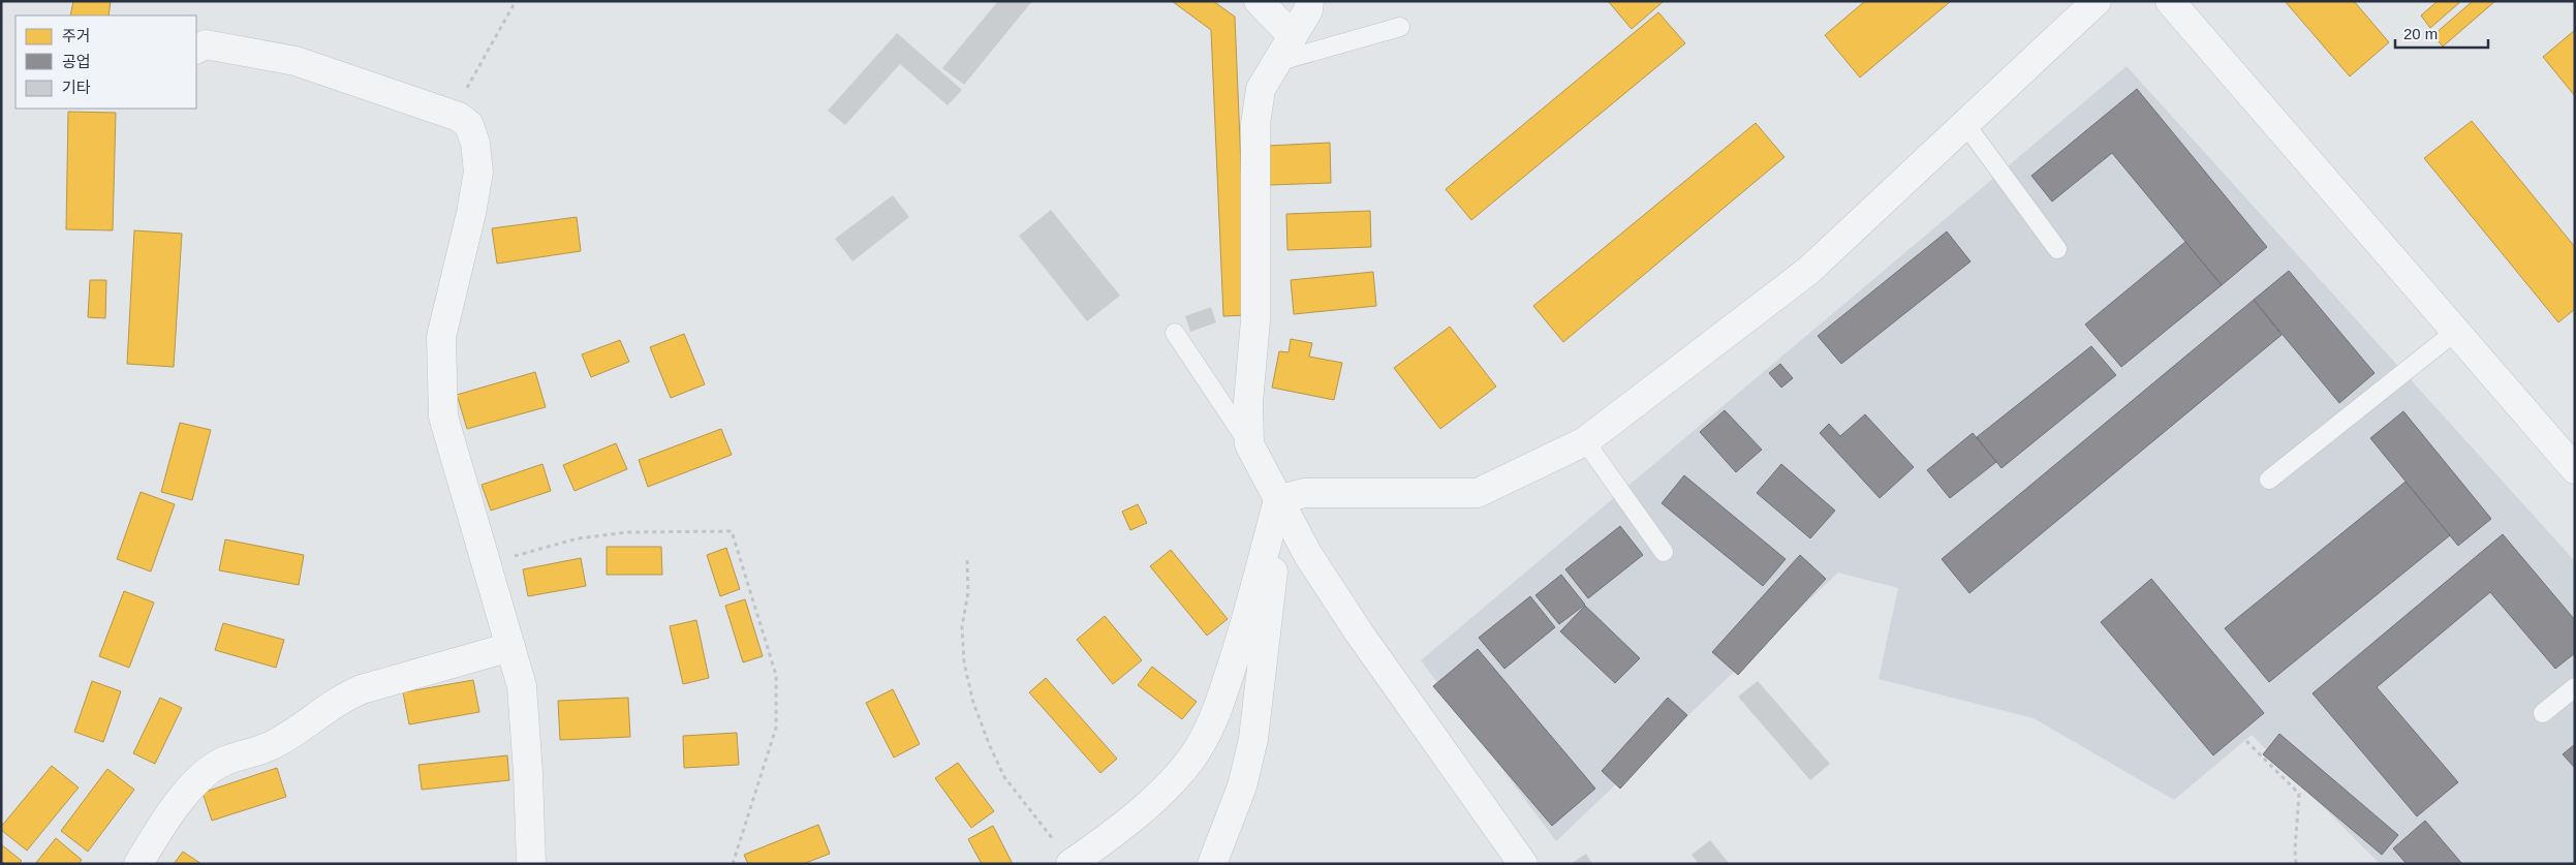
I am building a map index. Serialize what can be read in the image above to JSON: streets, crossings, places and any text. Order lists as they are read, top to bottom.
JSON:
{
  "legend": ["주거", "공업", "기타"],
  "scale_bar": "20 m"
}
